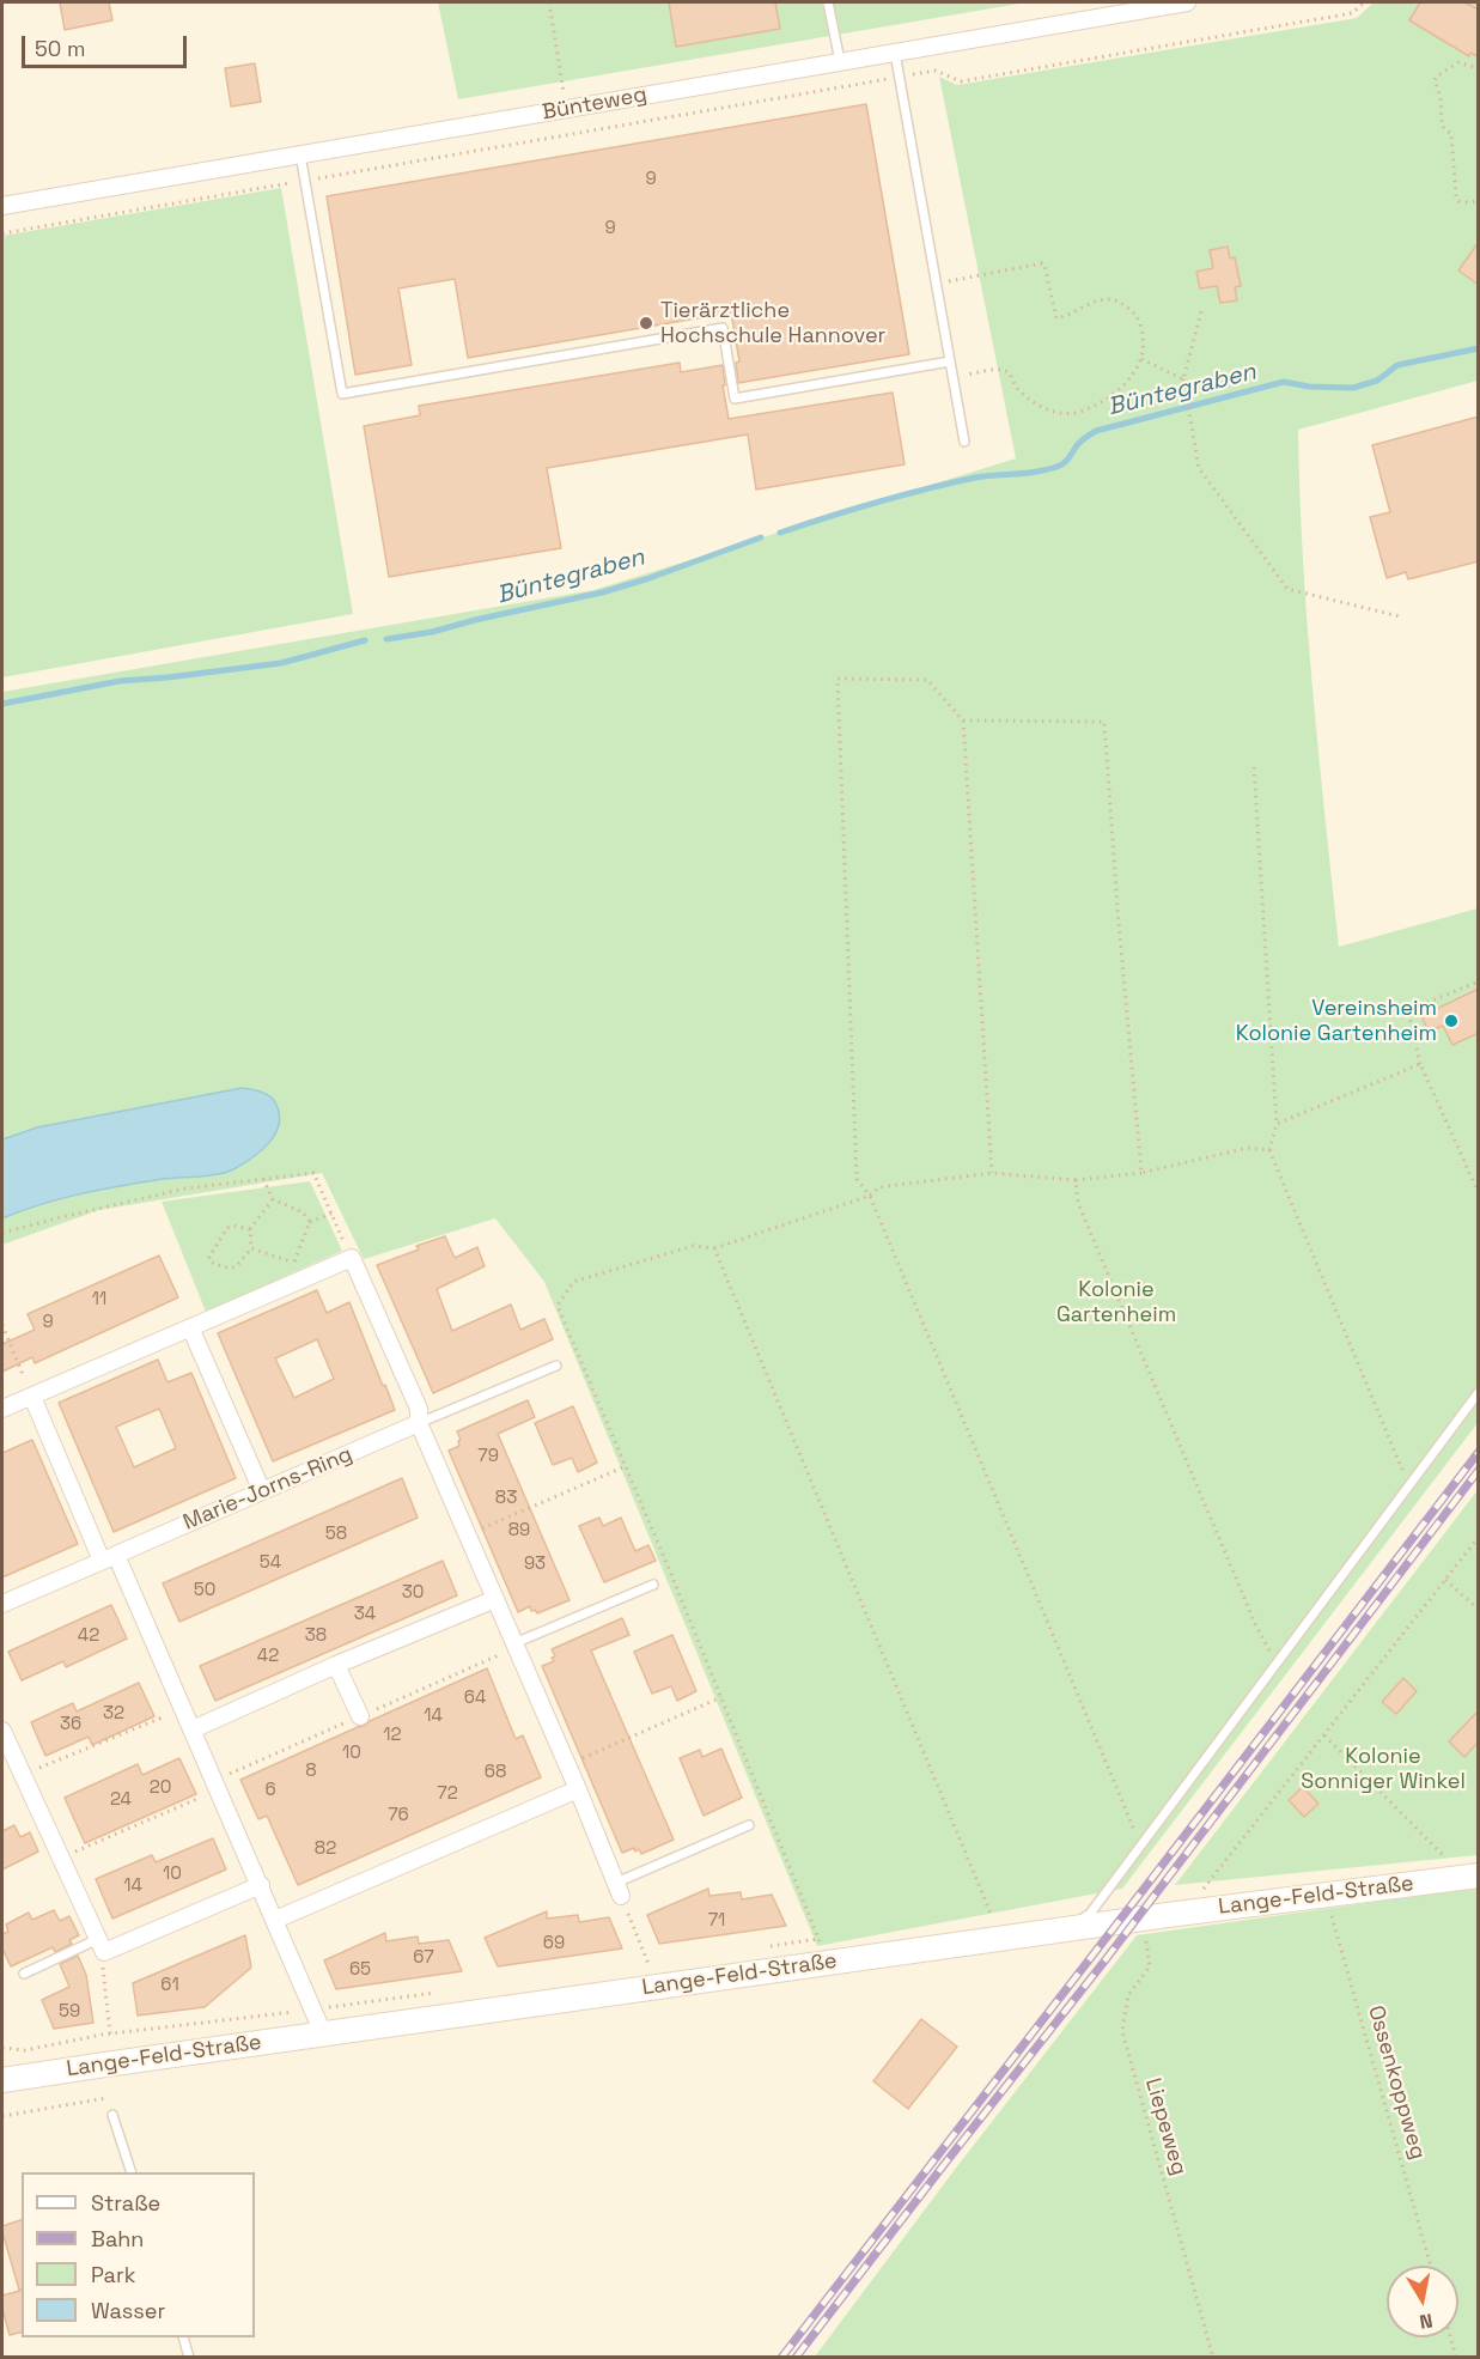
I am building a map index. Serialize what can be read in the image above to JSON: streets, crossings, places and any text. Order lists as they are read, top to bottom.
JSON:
{
  "streets": {
    "street": ["Bünteweg", "Marie-Jorns-Ring", "Lange-Feld-Straße"],
    "path": ["Ossenkoppweg", "Liepeweg"]
  },
  "crossings": [
    ["Lange-Feld-Straße", "Ossenkoppweg"],
    ["Lange-Feld-Straße", "Liepeweg"]
  ],
  "water": ["Büntegraben"],
  "parks": ["Kolonie Gartenheim", "Kolonie Sonniger Winkel"],
  "places": ["Tierärztliche Hochschule Hannover", "Vereinsheim Kolonie Gartenheim"],
  "house_numbers": [
    "9",
    "9",
    "11",
    "9",
    "79",
    "83",
    "89",
    "58",
    "54",
    "93",
    "50",
    "30",
    "34",
    "42",
    "38",
    "42",
    "64",
    "32",
    "14",
    "36",
    "12",
    "10",
    "8",
    "68",
    "20",
    "6",
    "72",
    "24",
    "76",
    "82",
    "10",
    "14",
    "71",
    "69",
    "67",
    "65",
    "61",
    "59"
  ],
  "legend": [
    "Straße",
    "Bahn",
    "Park",
    "Wasser"
  ],
  "scale_bar": "50 m",
  "north": "bottom"
}
